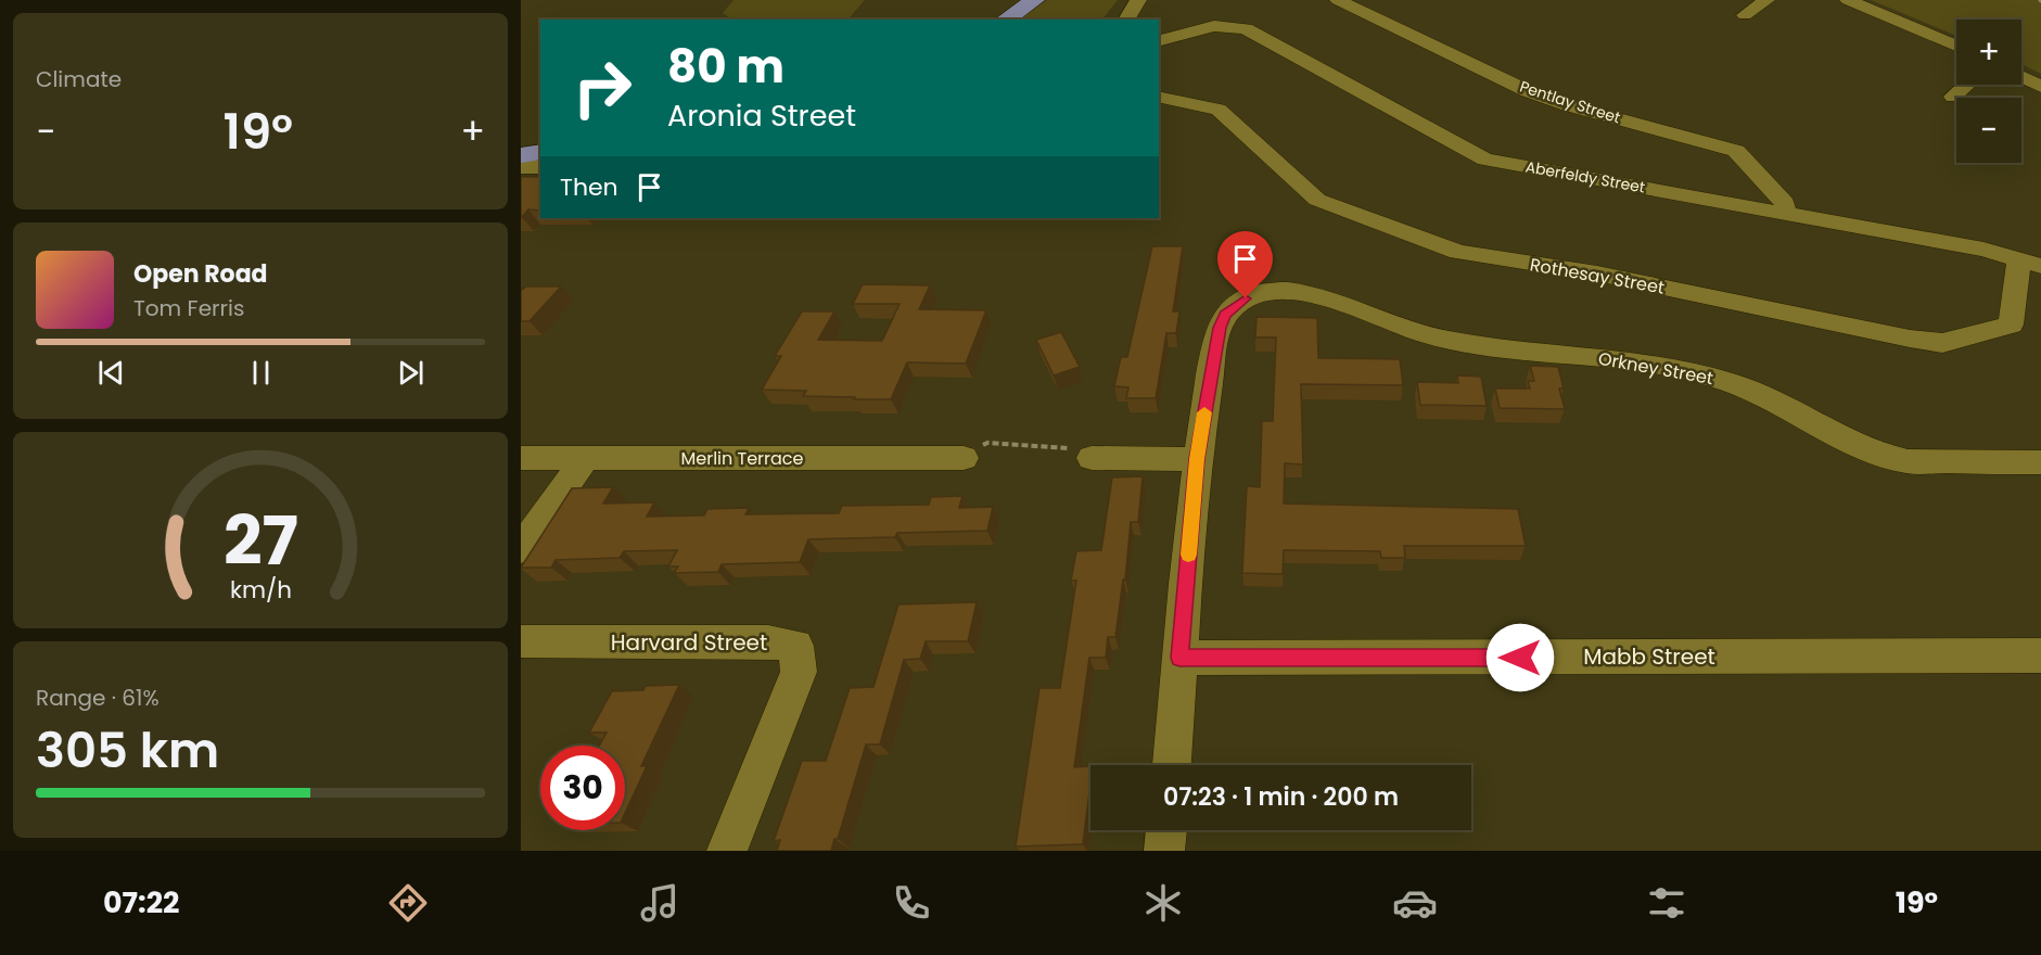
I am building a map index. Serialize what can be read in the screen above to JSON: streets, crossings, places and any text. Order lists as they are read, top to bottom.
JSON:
{
  "streets": {
    "street": [
      "Pentlay Street",
      "Aberfeldy Street",
      "Rothesay Street",
      "Orkney Street",
      "Merlin Terrace",
      "Harvard Street",
      "Mabb Street"
    ]
  },
  "crossings": [
    ["Pentlay Street", "Aberfeldy Street"],
    ["Aberfeldy Street", "Rothesay Street"]
  ],
  "page": {
    "tile": [
      "Climate",
      ["Range · 61%", "305 km"]
    ],
    "map_buttons": ["+", "−"],
    "turn": ["80 m", "Aronia Street"],
    "heat": ["−", "19°", "+"],
    "then": "Then",
    "song": ["Open Road", "Tom Ferris"],
    "limit": "30",
    "trip": "07:23 · 1 min · 200 m",
    "tabs": ["07:22", "19°"],
    "gauge": ["27", "km/h"]
  }
}
